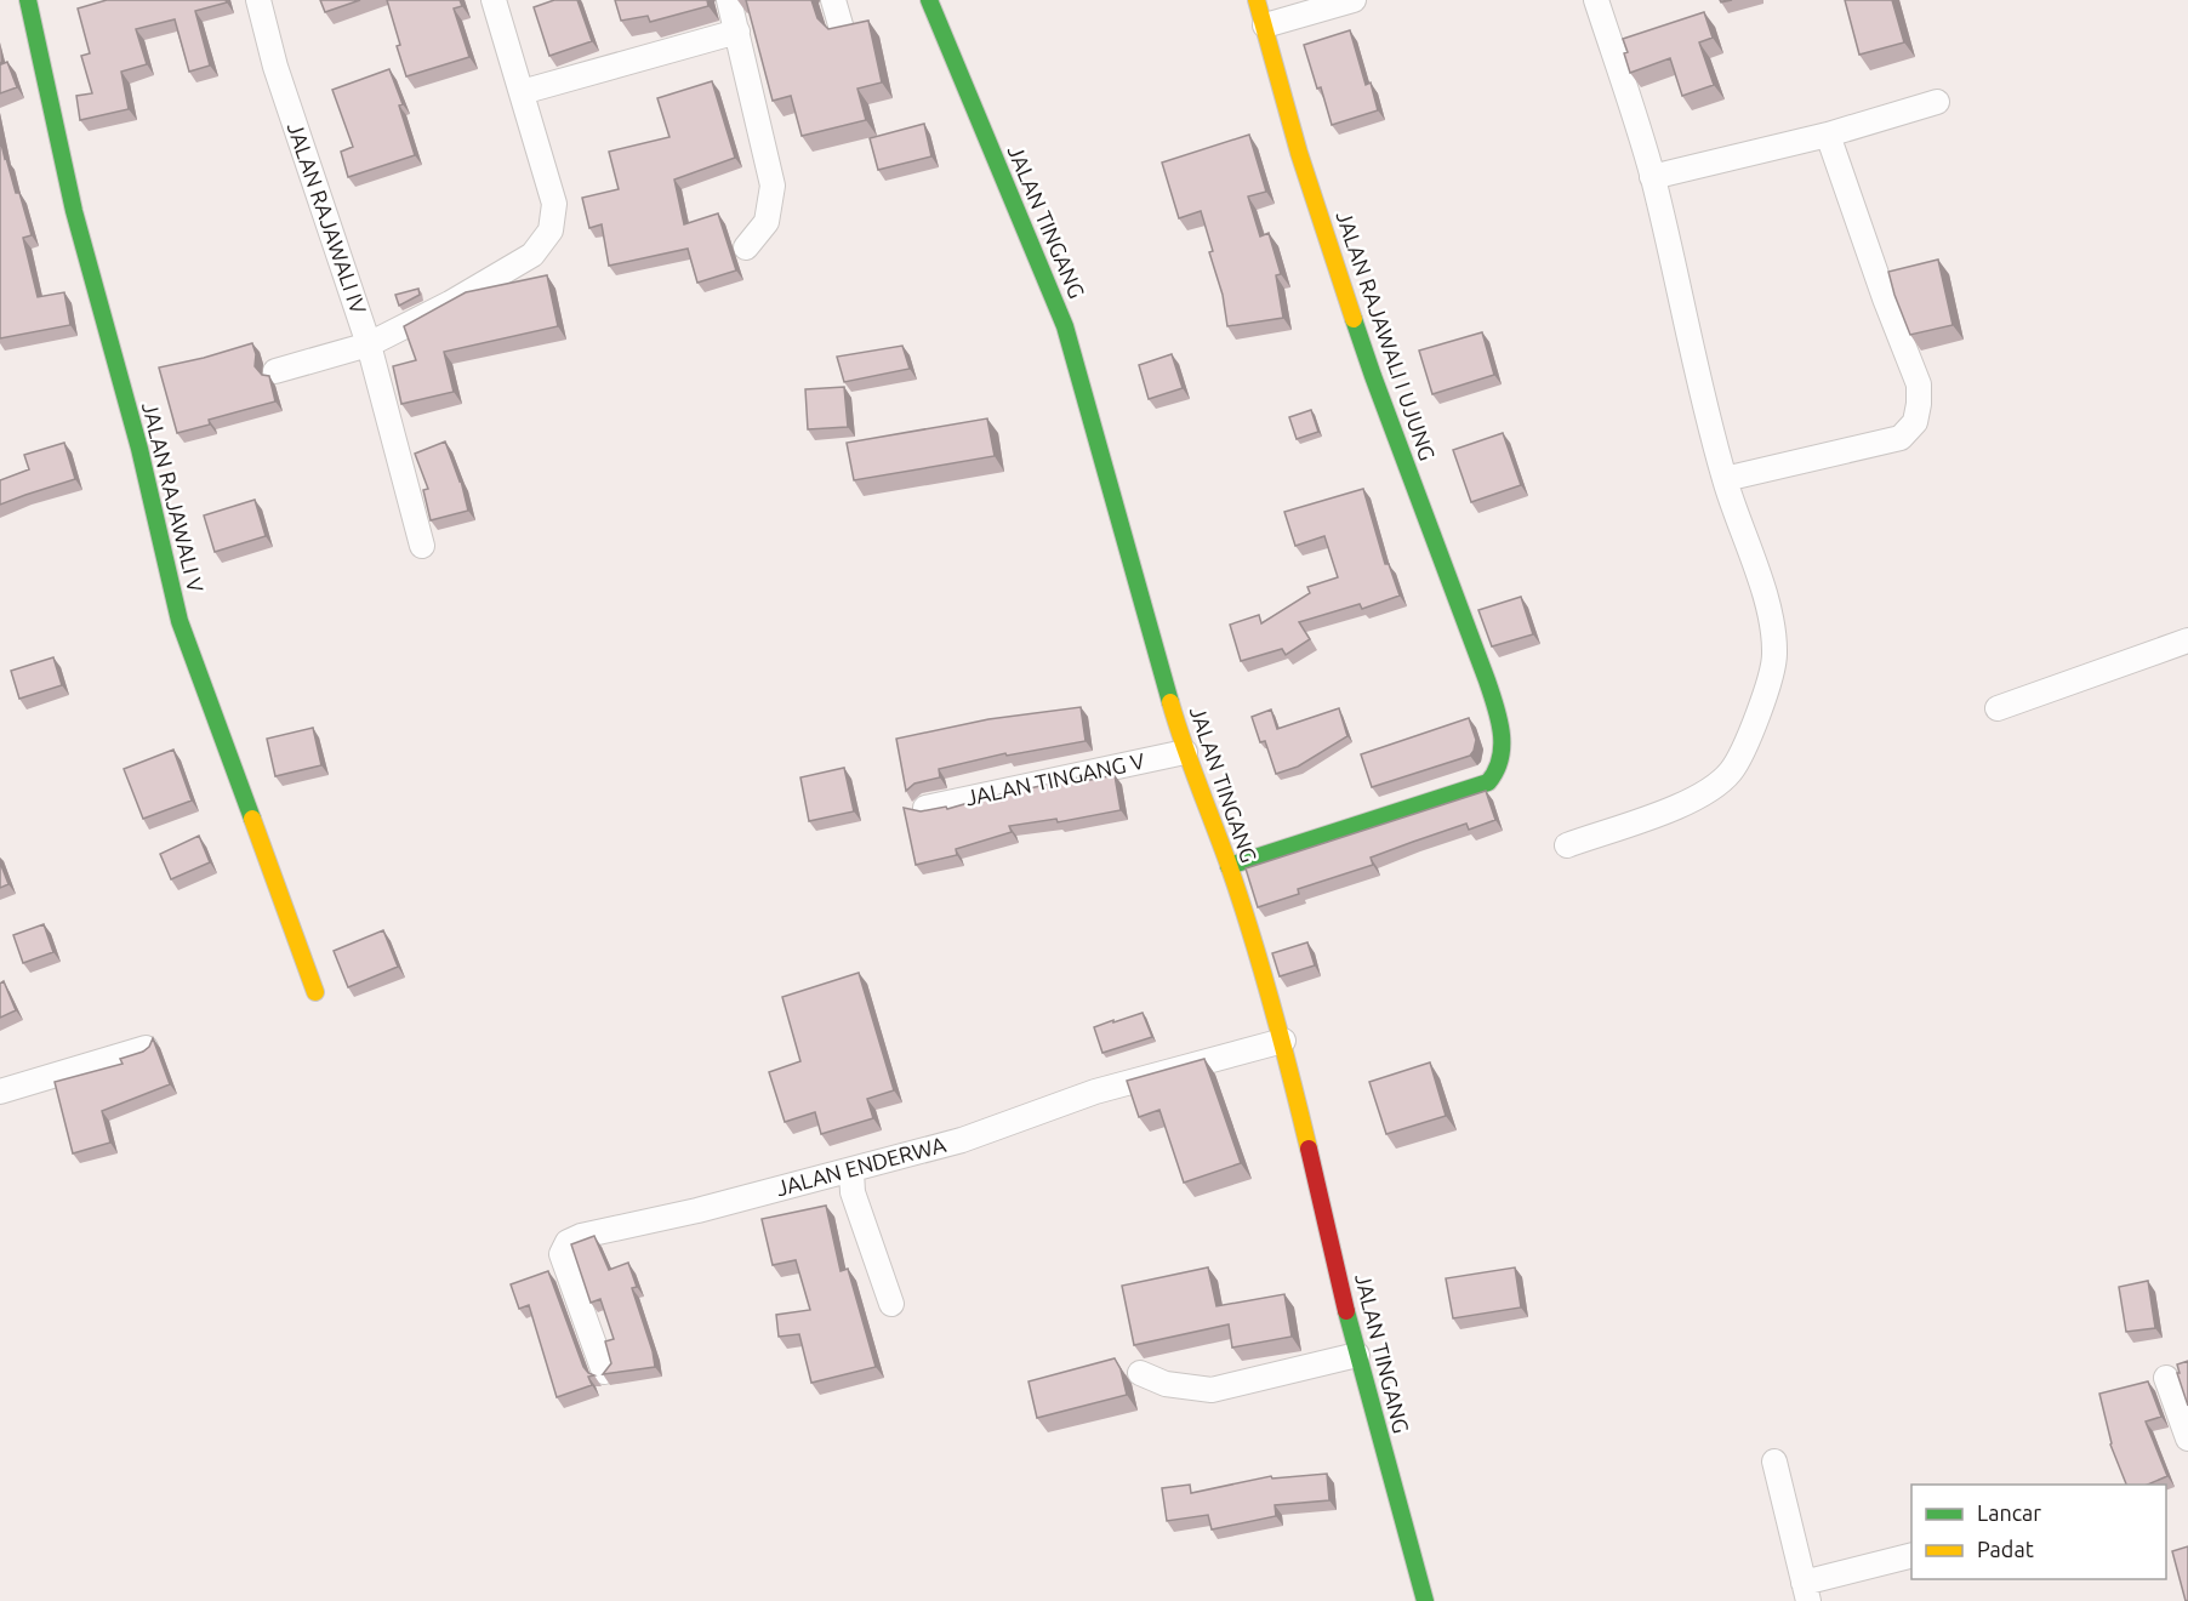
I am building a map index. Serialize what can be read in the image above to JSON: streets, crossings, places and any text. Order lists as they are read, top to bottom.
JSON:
{
  "streets": {
    "street": [
      "JALAN RAJAWALI IV",
      "JALAN TINGANG",
      "JALAN RAJAWALI I UJUNG",
      "JALAN RAJAWALI V",
      "JALAN TINGANG V",
      "JALAN ENDERWA"
    ]
  },
  "crossings": [
    ["JALAN TINGANG", "JALAN RAJAWALI I UJUNG"],
    ["JALAN TINGANG", "JALAN TINGANG V"],
    ["JALAN TINGANG", "JALAN ENDERWA"]
  ],
  "legend": ["Lancar", "Padat"]
}
